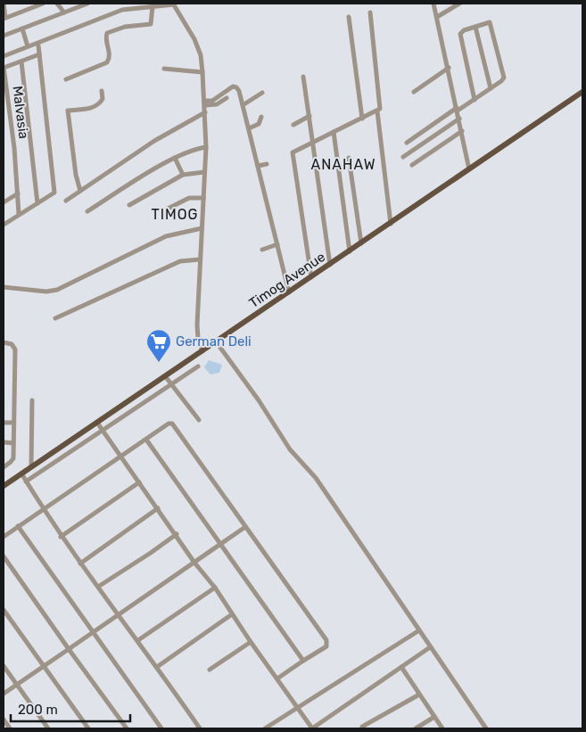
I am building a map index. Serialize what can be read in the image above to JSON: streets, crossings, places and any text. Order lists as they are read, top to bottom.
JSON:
{
  "streets": {
    "main road": ["Timog Avenue"],
    "street": ["Malvasia"]
  },
  "districts": ["ANAHAW", "TIMOG"],
  "places": {
    "supermarket": ["German Deli"]
  },
  "scale_bar": "200 m"
}
